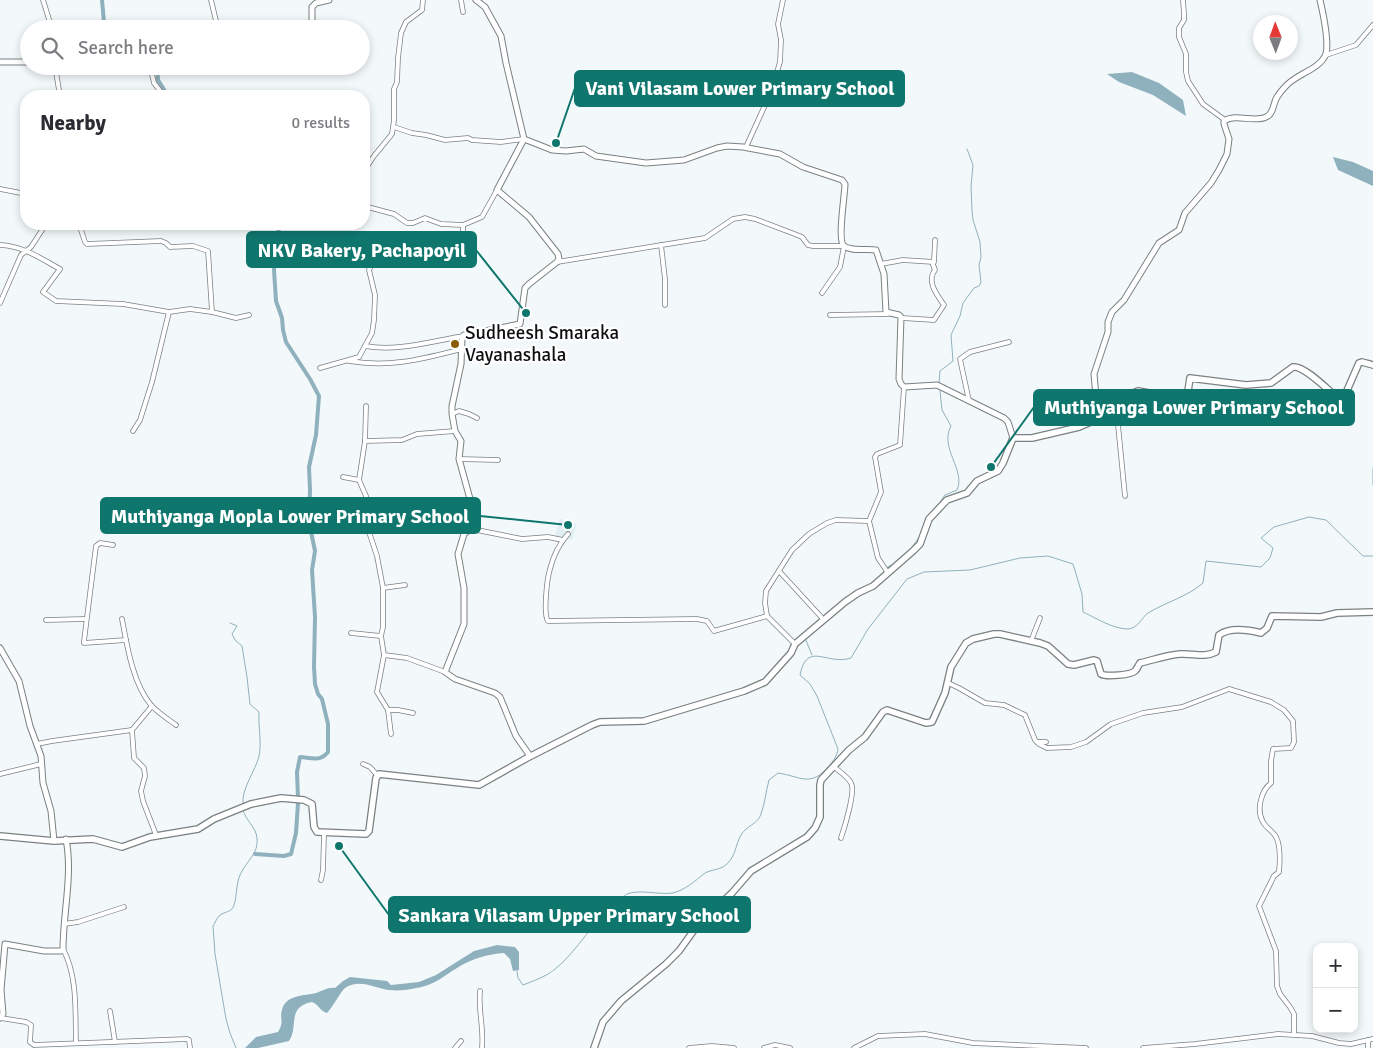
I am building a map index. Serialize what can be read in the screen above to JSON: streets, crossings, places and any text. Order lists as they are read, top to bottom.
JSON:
{
  "places": [
    "Vani Vilasam Lower Primary School",
    "NKV Bakery, Pachapoyil",
    "Sudheesh Smaraka Vayanashala",
    "Muthiyanga Lower Primary School",
    "Muthiyanga Mopla Lower Primary School",
    "Sankara Vilasam Upper Primary School"
  ],
  "north": "top",
  "page": {
    "search": "Search here",
    "heading": ["Nearby", "0 results"],
    "map_buttons": ["+", "−"]
  }
}
